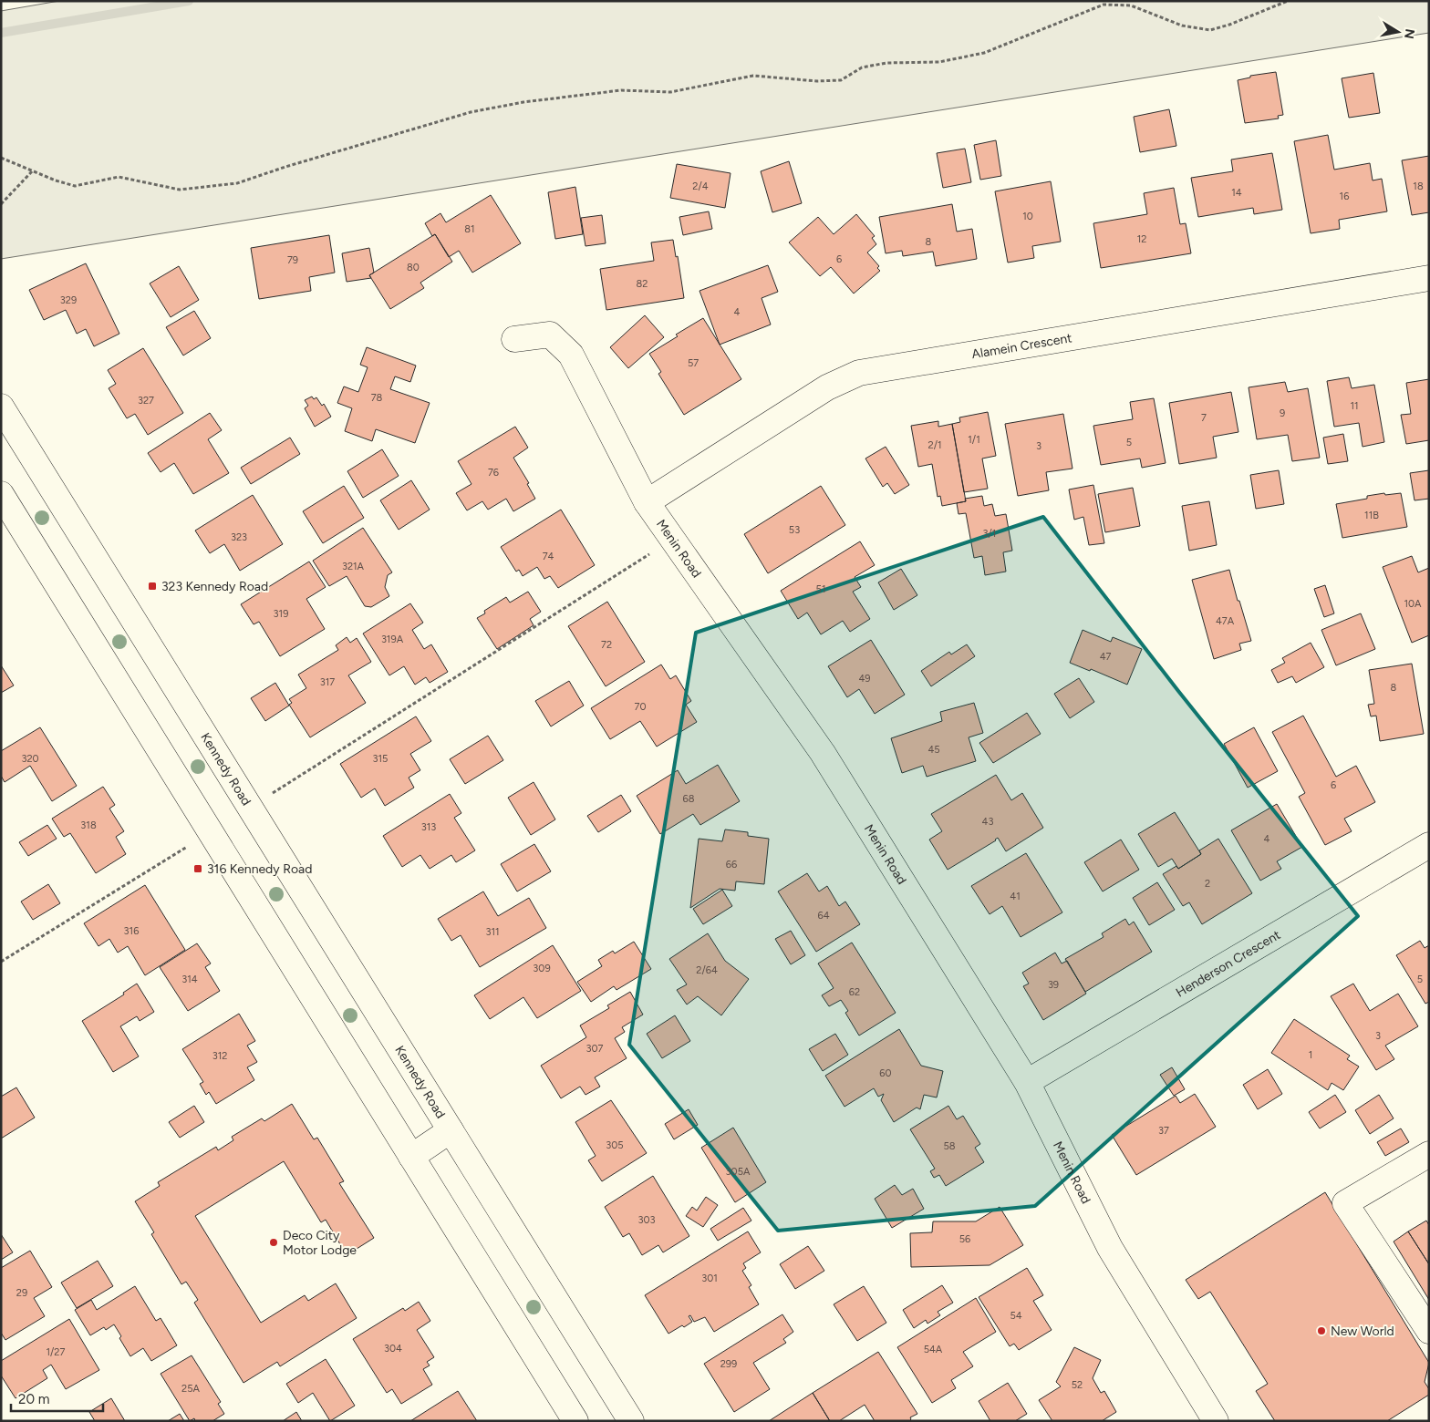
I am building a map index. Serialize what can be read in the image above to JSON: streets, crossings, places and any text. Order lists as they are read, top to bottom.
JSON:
{
  "streets": {
    "street": [
      "Alamein Crescent",
      "Menin Road",
      "Kennedy Road",
      "Henderson Crescent"
    ]
  },
  "crossings": [
    ["Alamein Crescent", "Menin Road"],
    ["Menin Road", "Henderson Crescent"]
  ],
  "places": {
    "transit": ["323 Kennedy Road", "316 Kennedy Road"],
    "other": ["Deco City Motor Lodge", "New World"]
  },
  "house_numbers": [
    "2/4",
    "18",
    "14",
    "16",
    "10",
    "81",
    "12",
    "8",
    "6",
    "79",
    "80",
    "82",
    "329",
    "4",
    "57",
    "78",
    "327",
    "11",
    "9",
    "7",
    "1/1",
    "5",
    "2/1",
    "3",
    "76",
    "11B",
    "53",
    "3/1",
    "323",
    "74",
    "321A",
    "51",
    "10A",
    "319",
    "47A",
    "319A",
    "72",
    "47",
    "49",
    "317",
    "8",
    "70",
    "45",
    "320",
    "315",
    "6",
    "68",
    "43",
    "318",
    "313",
    "4",
    "66",
    "2",
    "41",
    "64",
    "316",
    "311",
    "309",
    "2/64",
    "314",
    "5",
    "39",
    "62",
    "3",
    "307",
    "1",
    "312",
    "60",
    "37",
    "305",
    "58",
    "305A",
    "303",
    "56",
    "301",
    "29",
    "54",
    "304",
    "54A",
    "1/27",
    "299",
    "52",
    "25A"
  ],
  "scale_bar": "20 m",
  "north": "right"
}
